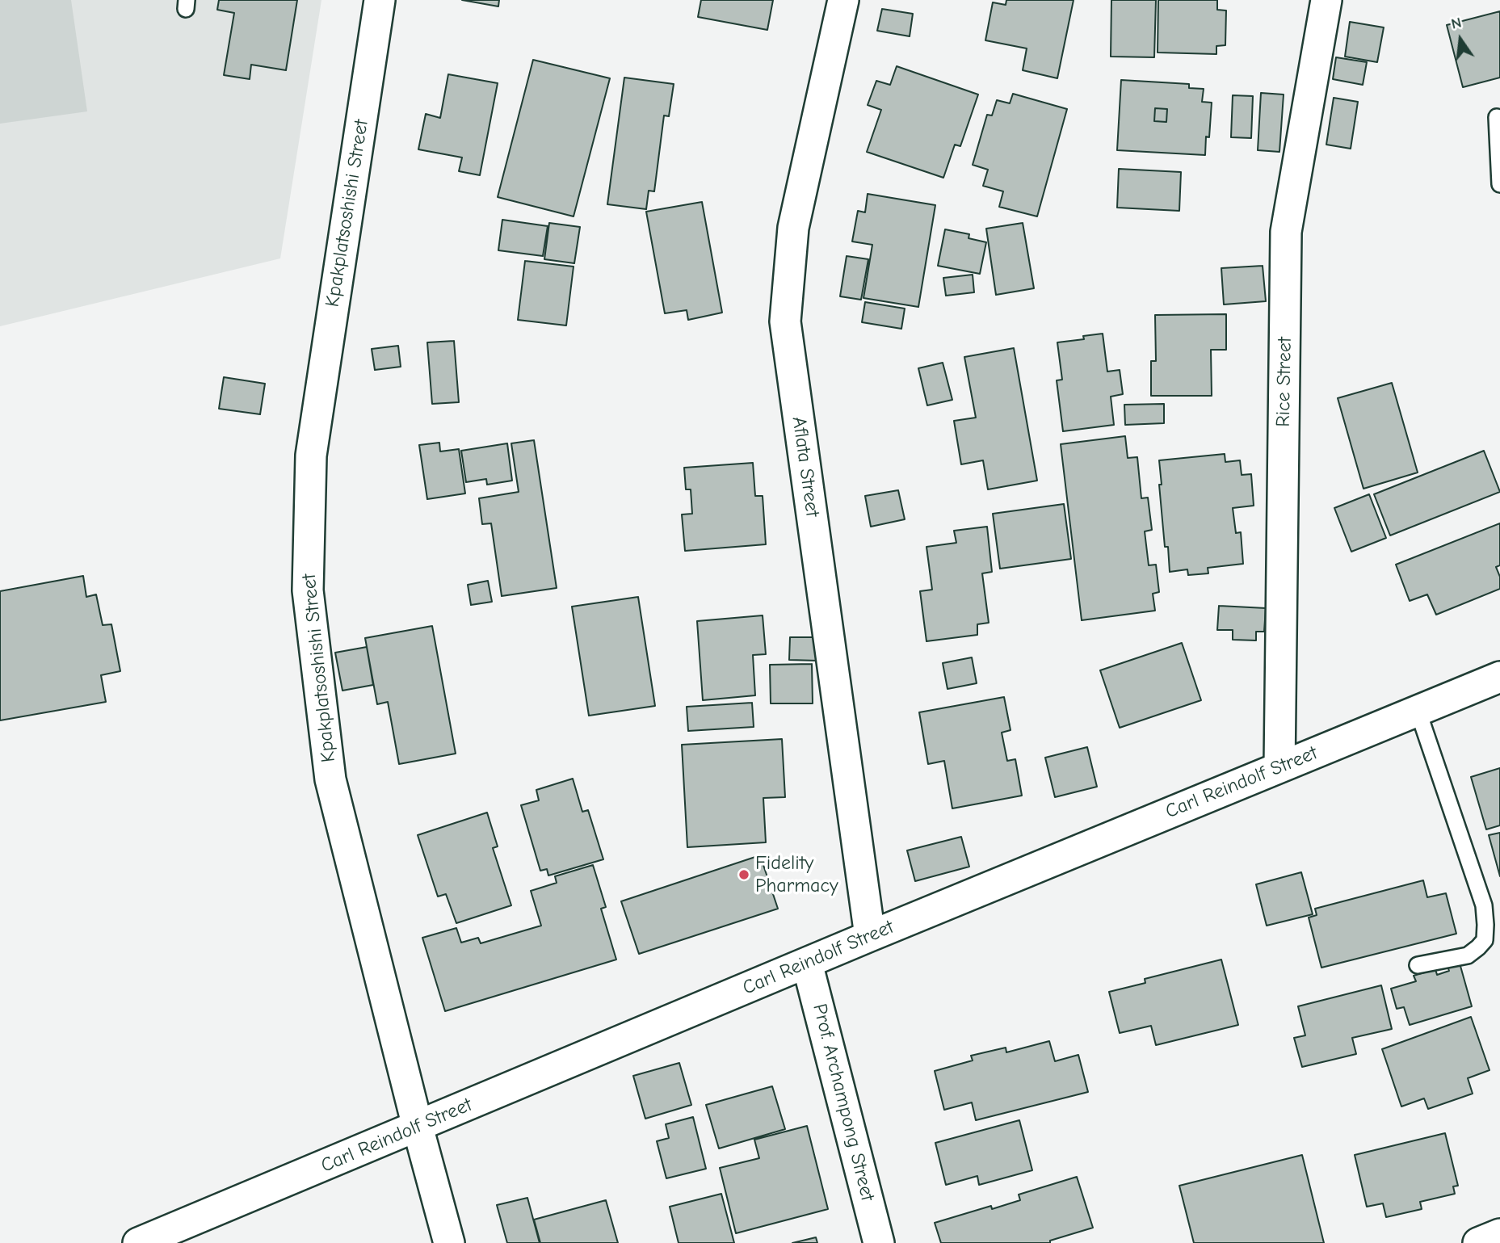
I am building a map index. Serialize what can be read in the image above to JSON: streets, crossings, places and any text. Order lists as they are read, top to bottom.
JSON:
{
  "streets": {
    "street": [
      "Kpakplatsoshishi Street",
      "Rice Street",
      "Aflata Street",
      "Carl Reindolf Street",
      "Prof. Archampong Street"
    ]
  },
  "crossings": [
    ["Kpakplatsoshishi Street", "Carl Reindolf Street"],
    ["Rice Street", "Carl Reindolf Street"],
    ["Aflata Street", "Carl Reindolf Street"],
    ["Carl Reindolf Street", "Prof. Archampong Street"]
  ],
  "places": ["Fidelity Pharmacy"],
  "north": "top"
}
